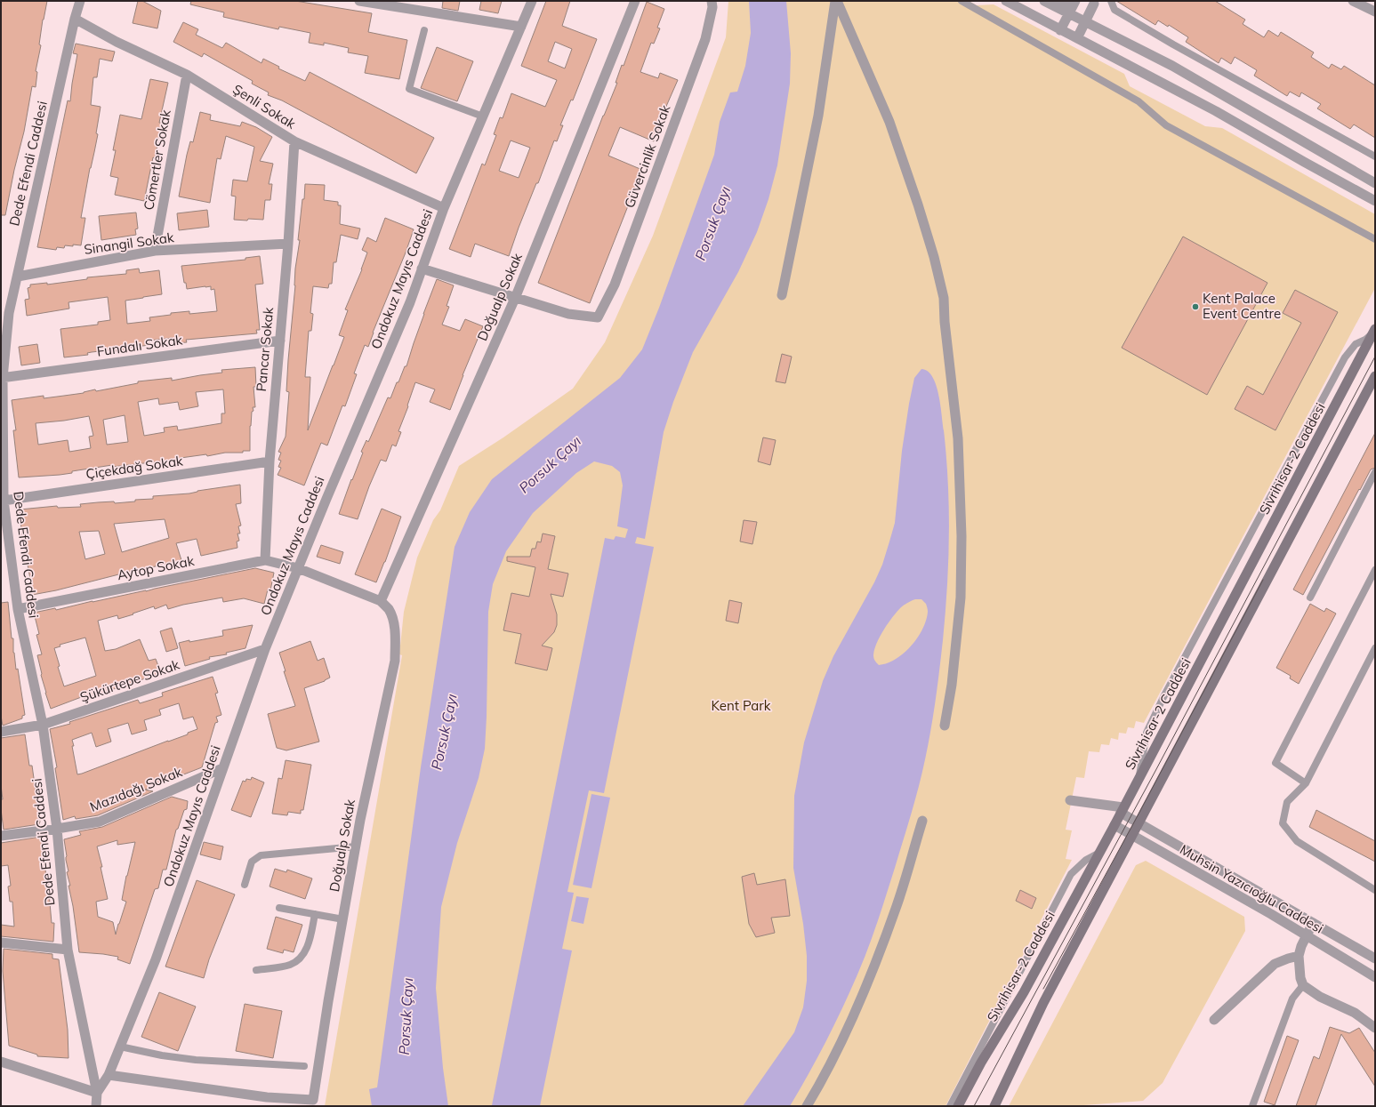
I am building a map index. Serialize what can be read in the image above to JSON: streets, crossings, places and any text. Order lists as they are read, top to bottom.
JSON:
{
  "streets": {
    "main road": ["Sivrihisar-2 Caddesi"],
    "street": [
      "Şenli Sokak",
      "Güvercinlik Sokak",
      "Cömertler Sokak",
      "Dede Efendi Caddesi",
      "Sinangil Sokak",
      "Ondokuz Mayıs Caddesi",
      "Doğualp Sokak",
      "Fundalı Sokak",
      "Pancar Sokak",
      "Çiçekdağ Sokak",
      "Aytop Sokak",
      "Şükürtepe Sokak",
      "Mazıdağı Sokak",
      "Muhsin Yazıcıoğlu Caddesi"
    ]
  },
  "crossings": [
    ["Şenli Sokak", "Cömertler Sokak"],
    ["Şenli Sokak", "Dede Efendi Caddesi"],
    ["Şenli Sokak", "Ondokuz Mayıs Caddesi"],
    ["Şenli Sokak", "Pancar Sokak"],
    ["Güvercinlik Sokak", "Doğualp Sokak"],
    ["Cömertler Sokak", "Sinangil Sokak"],
    ["Dede Efendi Caddesi", "Sinangil Sokak"],
    ["Dede Efendi Caddesi", "Ondokuz Mayıs Caddesi"],
    ["Dede Efendi Caddesi", "Fundalı Sokak"],
    ["Dede Efendi Caddesi", "Çiçekdağ Sokak"],
    ["Dede Efendi Caddesi", "Aytop Sokak"],
    ["Dede Efendi Caddesi", "Şükürtepe Sokak"],
    ["Dede Efendi Caddesi", "Mazıdağı Sokak"],
    ["Sinangil Sokak", "Pancar Sokak"],
    ["Ondokuz Mayıs Caddesi", "Doğualp Sokak"],
    ["Ondokuz Mayıs Caddesi", "Aytop Sokak"],
    ["Ondokuz Mayıs Caddesi", "Şükürtepe Sokak"],
    ["Ondokuz Mayıs Caddesi", "Mazıdağı Sokak"],
    ["Fundalı Sokak", "Pancar Sokak"],
    ["Pancar Sokak", "Çiçekdağ Sokak"],
    ["Pancar Sokak", "Aytop Sokak"],
    ["Sivrihisar-2 Caddesi", "Muhsin Yazıcıoğlu Caddesi"]
  ],
  "water": ["Porsuk Çayı"],
  "parks": ["Kent Park"],
  "places": ["Kent Palace Event Centre"]
}
